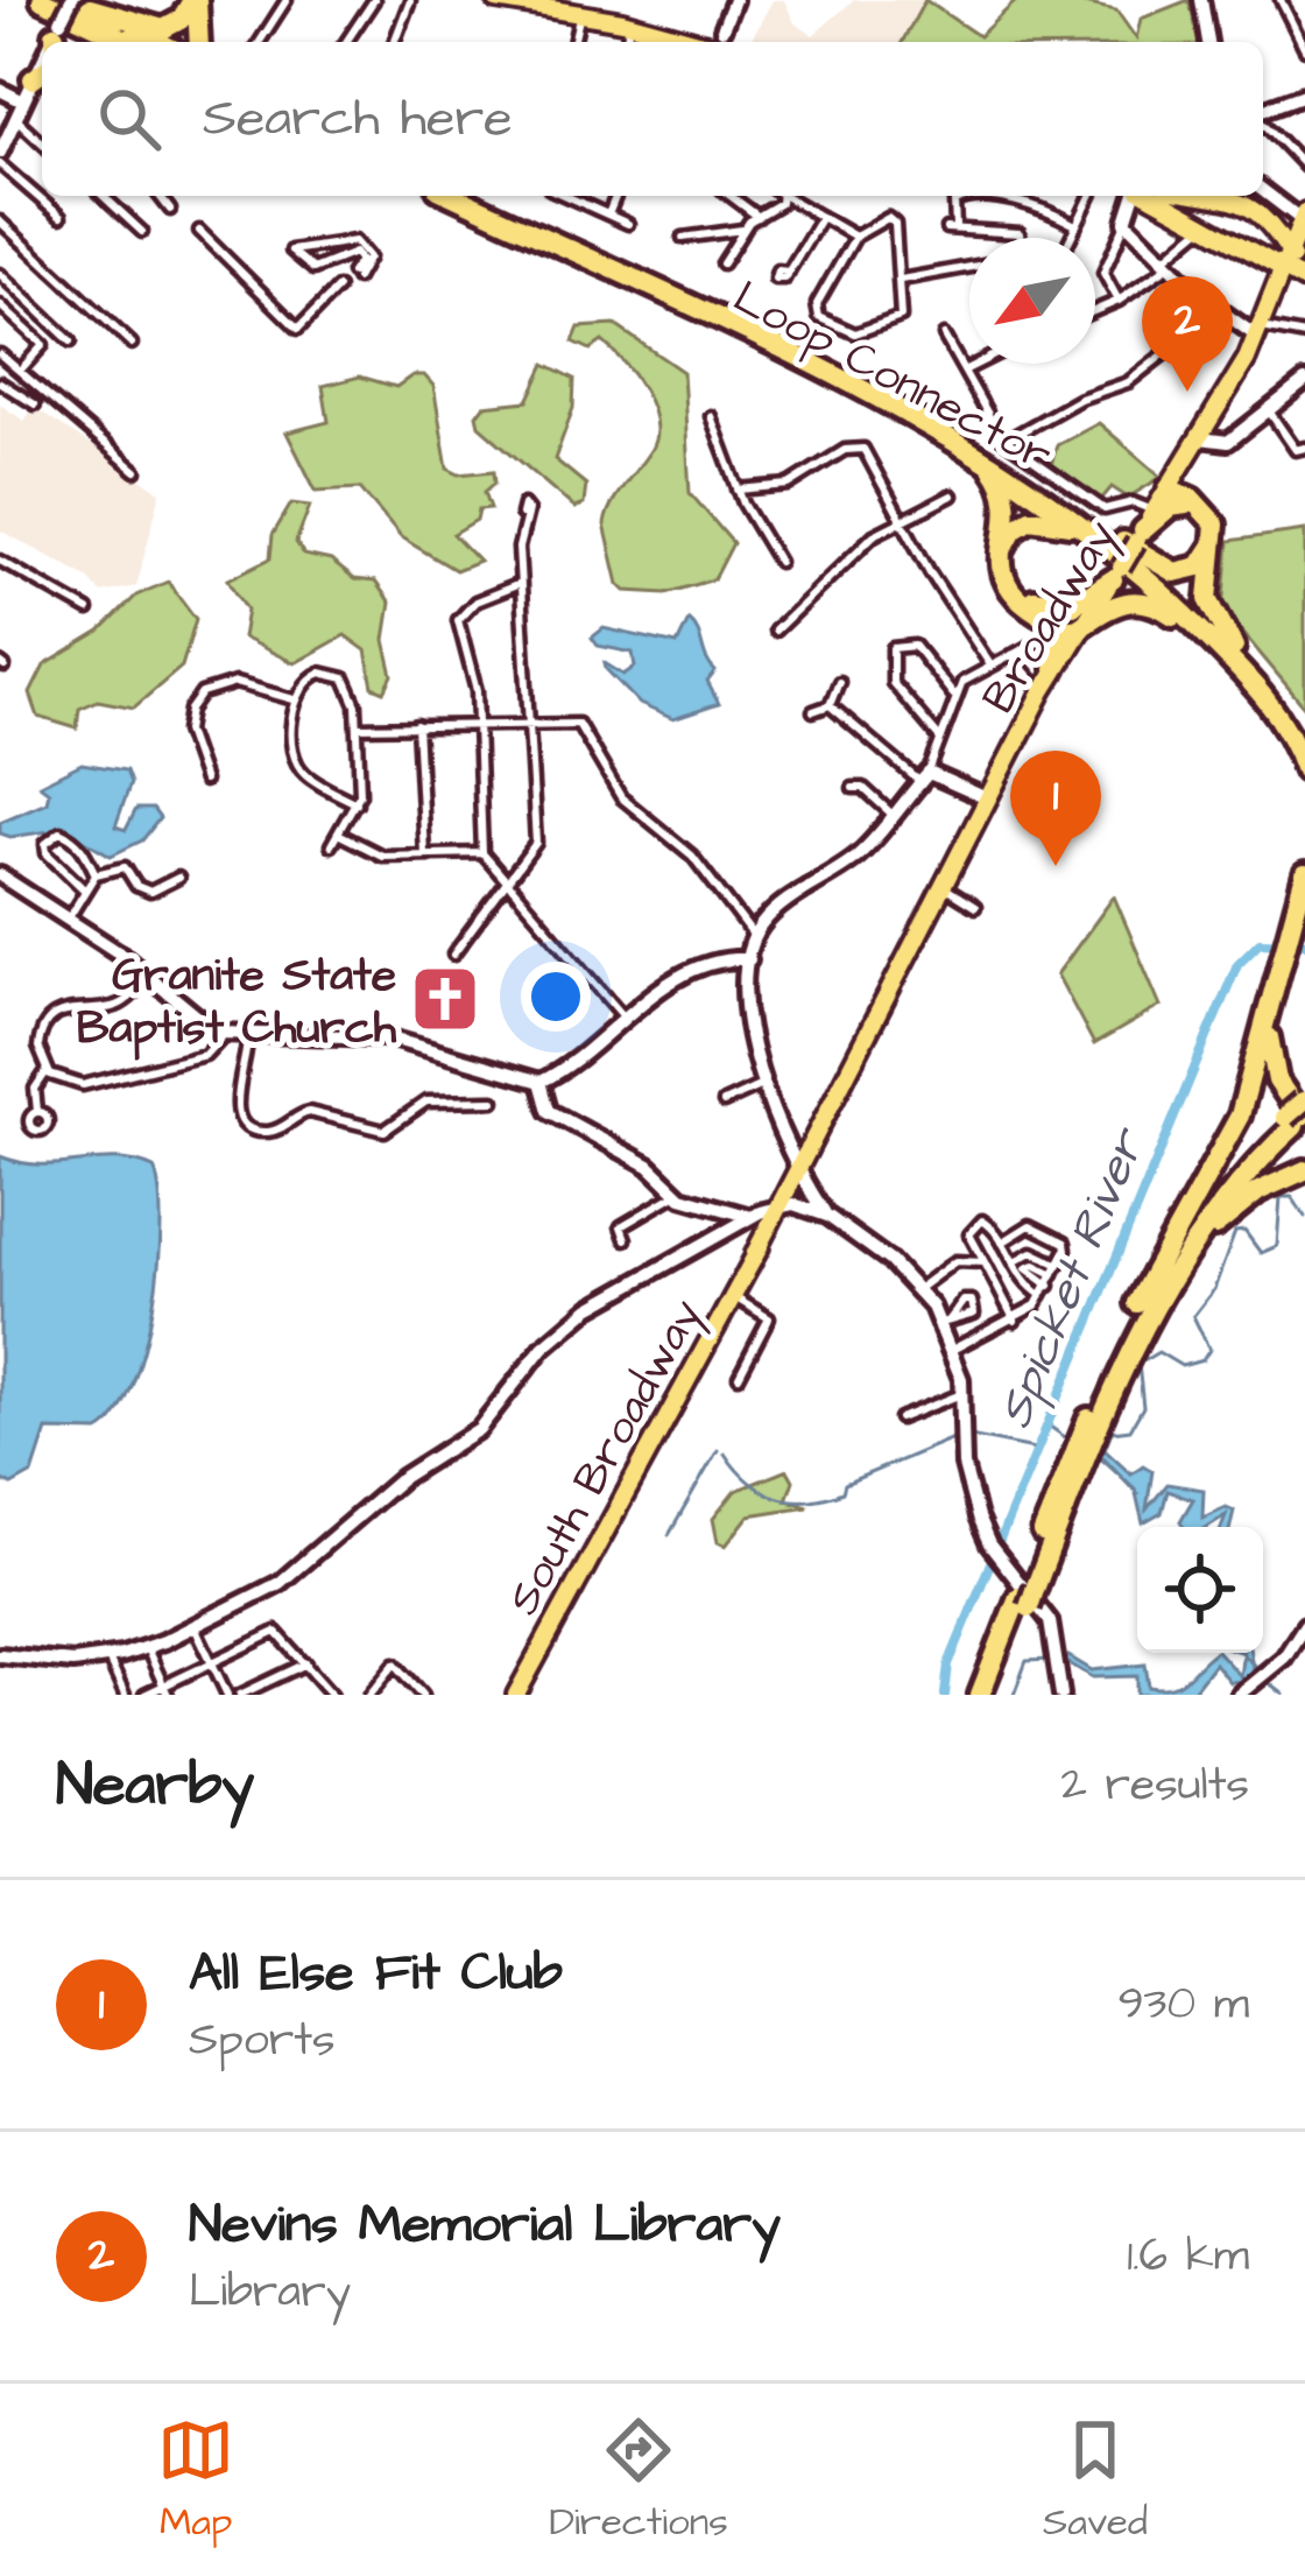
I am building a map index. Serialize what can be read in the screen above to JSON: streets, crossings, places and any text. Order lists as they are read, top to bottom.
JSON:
{
  "streets": {
    "highway": ["Loop Connector"],
    "main road": ["Broadway", "South Broadway"]
  },
  "crossings": [
    ["Loop Connector", "Broadway"],
    ["Broadway", "South Broadway"]
  ],
  "water": ["Spicket River"],
  "places": {
    "church": ["Granite State Baptist Church"]
  },
  "north": "bottom left",
  "page": {
    "search": "Search here",
    "pins": ["2", "1"],
    "heading": ["Nearby", "2 results"],
    "list": [
      {
        "mark": "1",
        "name": "All Else Fit Club",
        "note": "Sports",
        "value": "930 m"
      },
      {
        "mark": "2",
        "name": "Nevins Memorial Library",
        "note": "Library",
        "value": "1.6 km"
      }
    ],
    "nav": ["Map", "Directions", "Saved"]
  }
}
